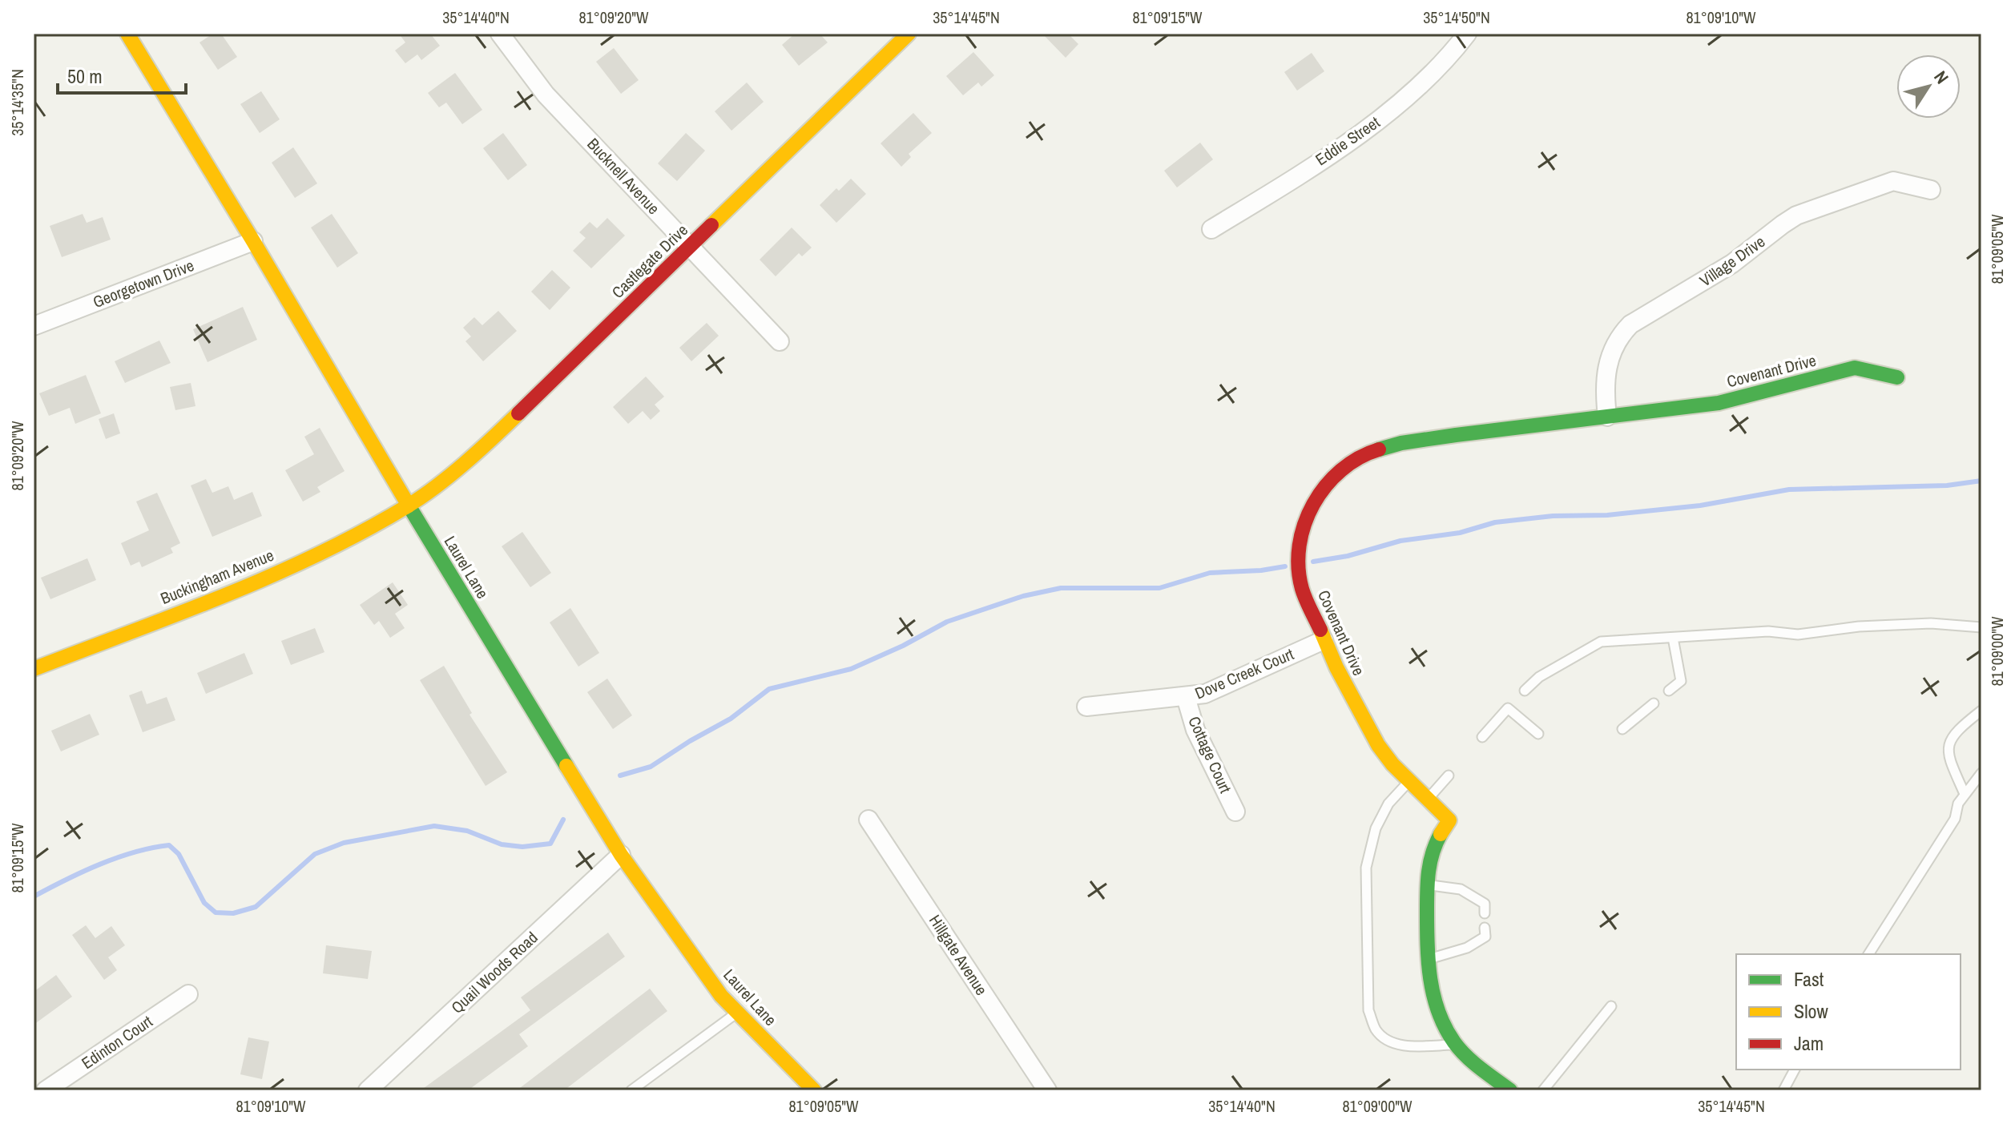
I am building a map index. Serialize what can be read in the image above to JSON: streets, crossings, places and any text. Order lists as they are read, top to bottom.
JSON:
{
  "streets": {
    "street": [
      "Eddie Street",
      "Bucknell Avenue",
      "Castlegate Drive",
      "Village Drive",
      "Georgetown Drive",
      "Covenant Drive",
      "Laurel Lane",
      "Buckingham Avenue",
      "Dove Creek Court",
      "Cottage Court",
      "Hillgate Avenue",
      "Quail Woods Road",
      "Edinton Court"
    ]
  },
  "crossings": [
    ["Bucknell Avenue", "Castlegate Drive"],
    ["Castlegate Drive", "Laurel Lane"],
    ["Castlegate Drive", "Buckingham Avenue"],
    ["Village Drive", "Covenant Drive"],
    ["Georgetown Drive", "Laurel Lane"],
    ["Covenant Drive", "Dove Creek Court"],
    ["Laurel Lane", "Buckingham Avenue"],
    ["Laurel Lane", "Quail Woods Road"],
    ["Dove Creek Court", "Cottage Court"]
  ],
  "legend": ["Fast", "Slow", "Jam"],
  "scale_bar": "50 m",
  "north": "top right",
  "coordinates": [
    "35°14'40\"N",
    "81°09'20\"W",
    "35°14'45\"N",
    "81°09'15\"W",
    "35°14'50\"N",
    "81°09'10\"W",
    "35°14'35\"N",
    "81°09'05\"W",
    "81°09'00\"W"
  ]
}
